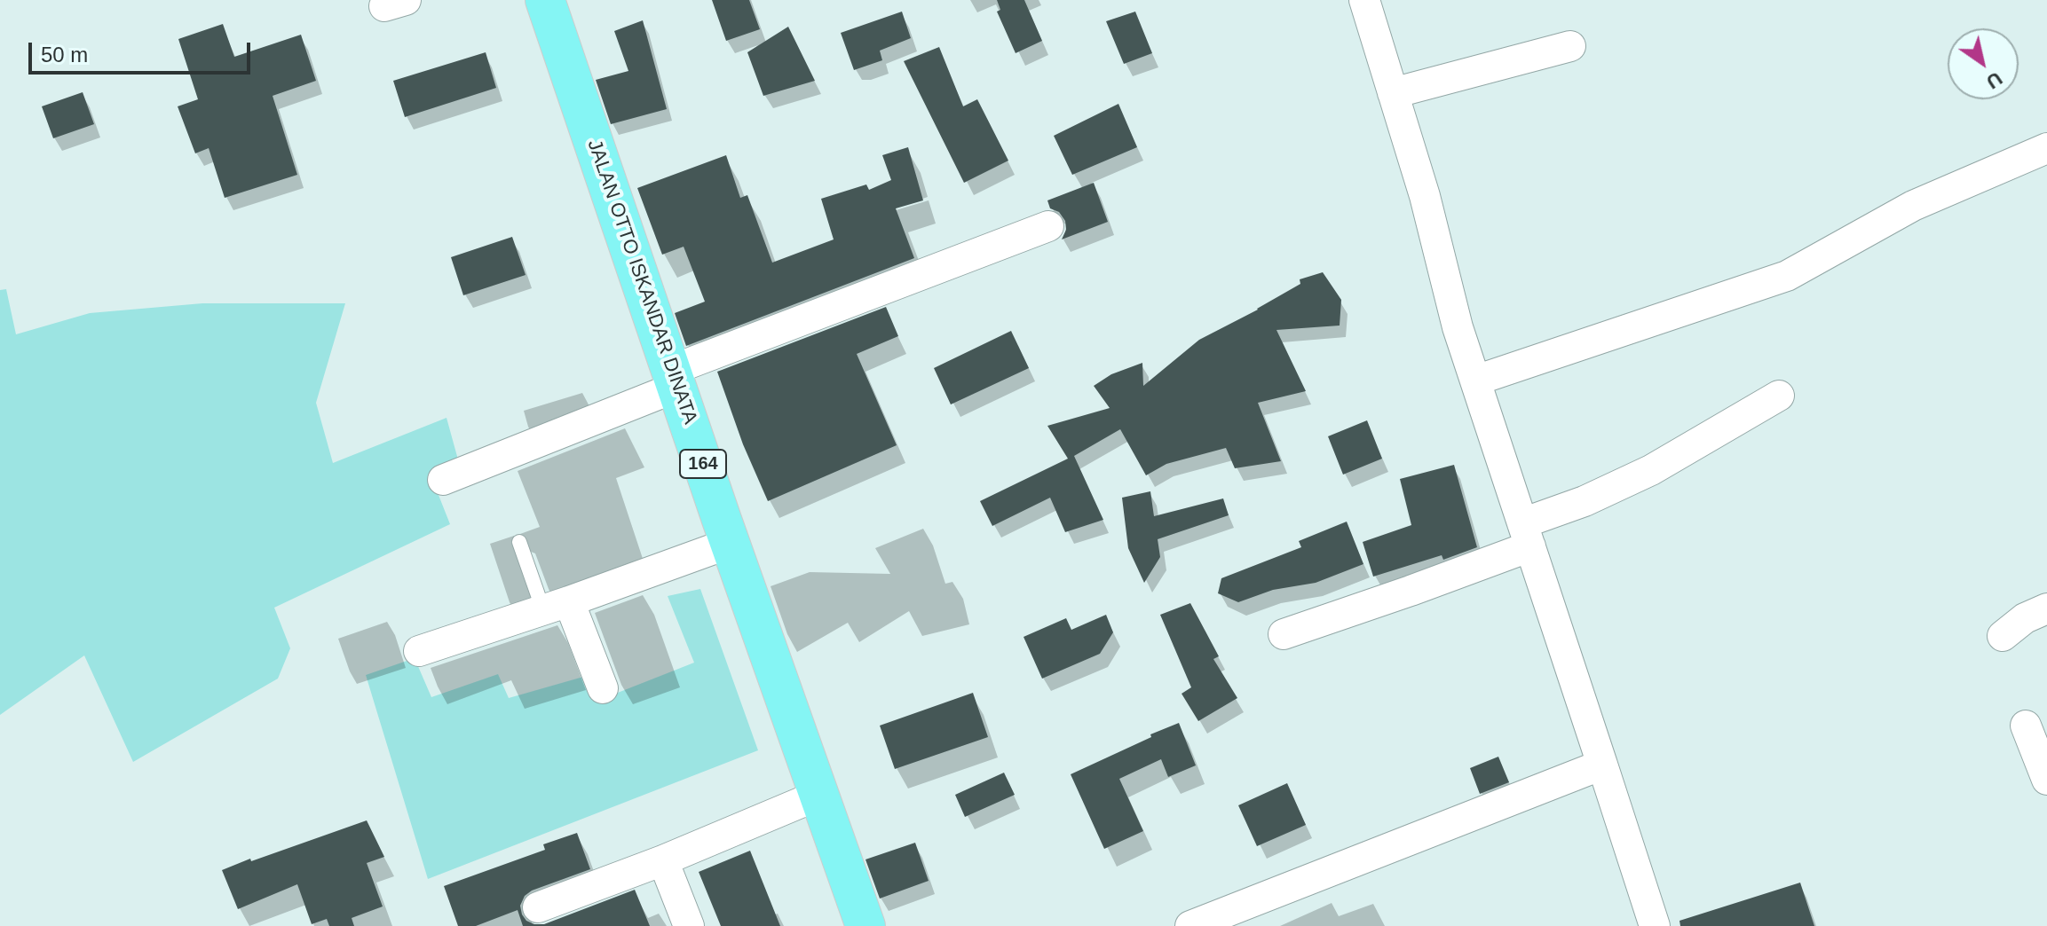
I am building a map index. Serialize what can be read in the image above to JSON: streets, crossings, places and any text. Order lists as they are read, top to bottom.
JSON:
{
  "streets": {
    "main road": ["JALAN OTTO ISKANDAR DINATA", "164"]
  },
  "scale_bar": "50 m",
  "north": "bottom right"
}
